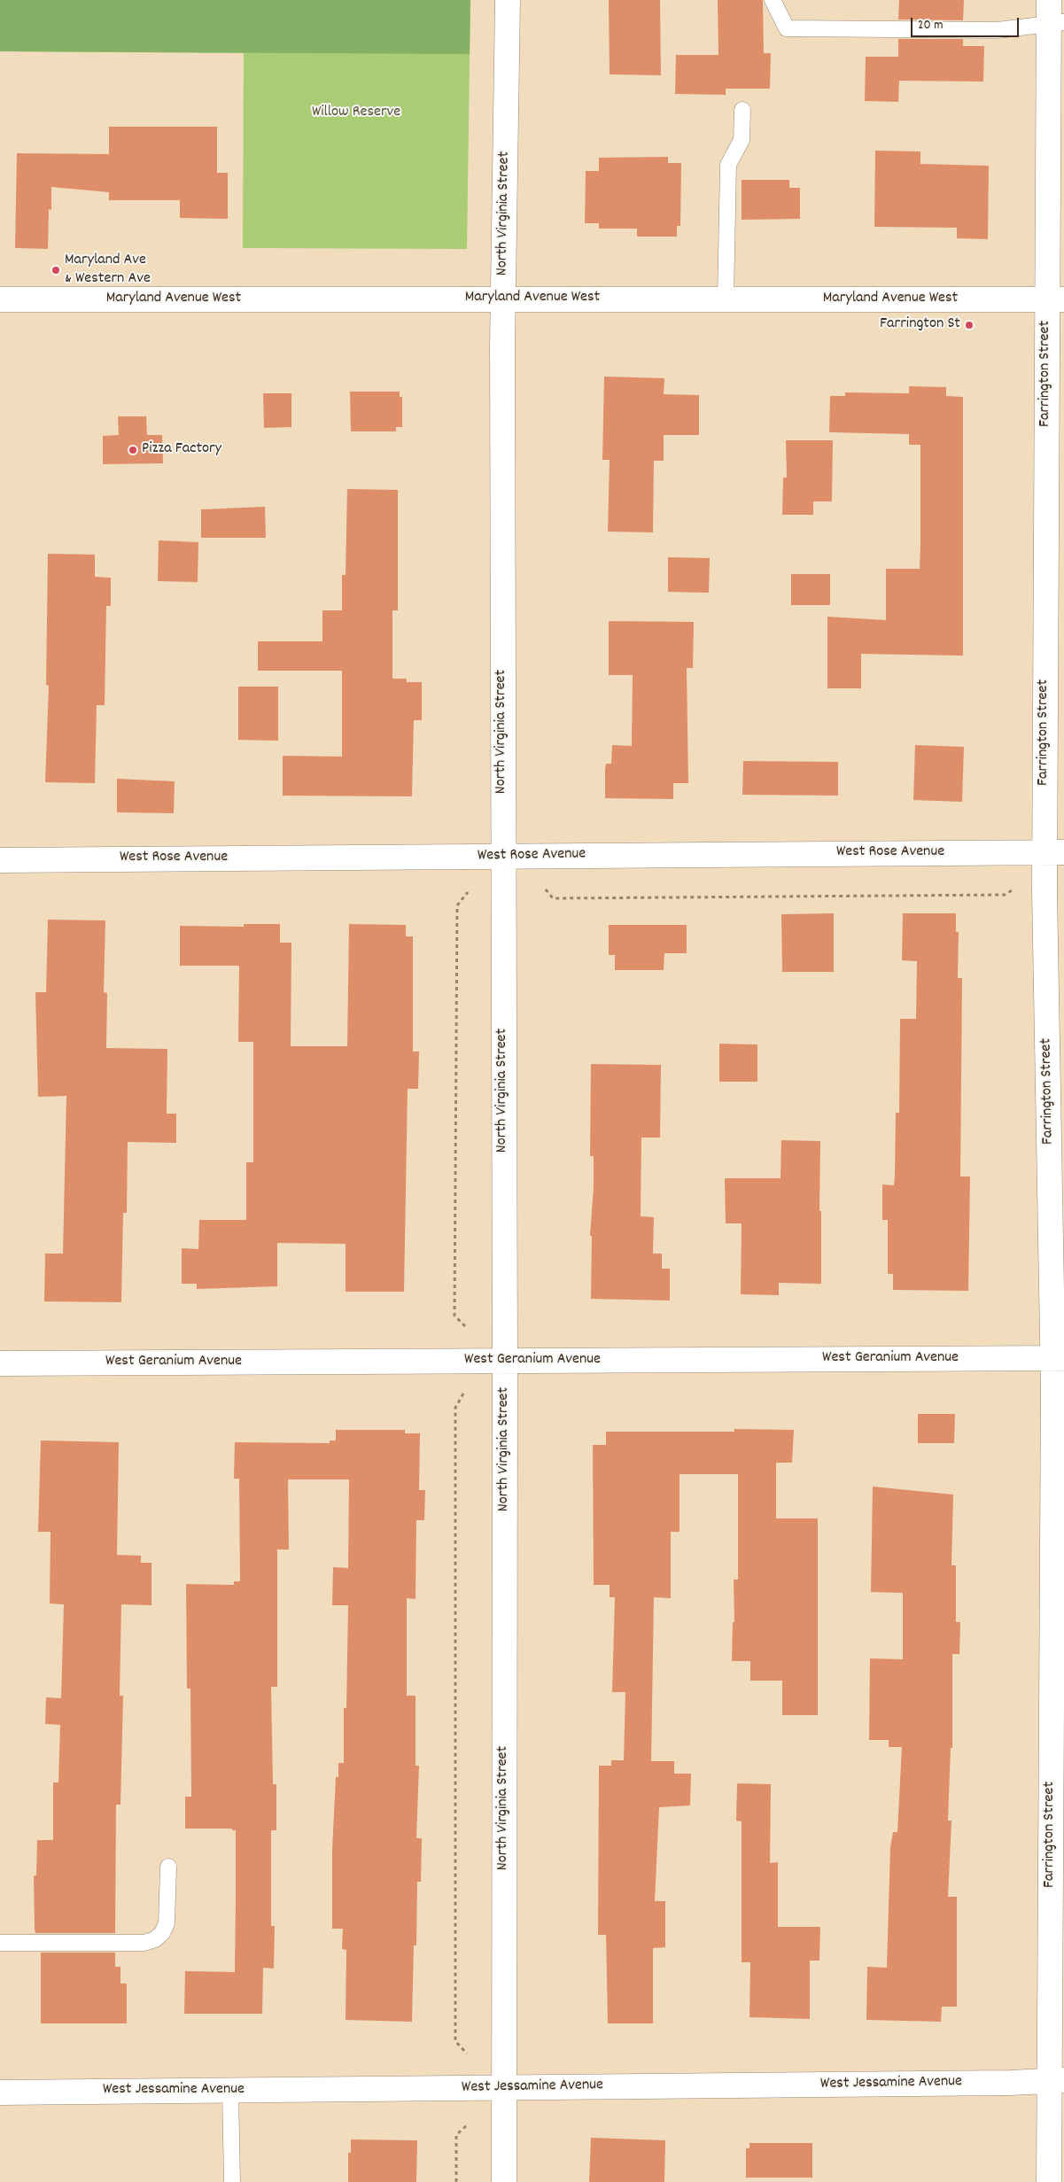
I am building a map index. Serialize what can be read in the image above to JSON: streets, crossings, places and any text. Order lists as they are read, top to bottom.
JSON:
{
  "streets": {
    "street": [
      "North Virginia Street",
      "Maryland Avenue West",
      "Farrington Street",
      "West Rose Avenue",
      "West Geranium Avenue",
      "West Jessamine Avenue"
    ]
  },
  "crossings": [
    ["North Virginia Street", "Maryland Avenue West"],
    ["North Virginia Street", "West Rose Avenue"],
    ["North Virginia Street", "West Geranium Avenue"],
    ["North Virginia Street", "West Jessamine Avenue"],
    ["Maryland Avenue West", "Farrington Street"],
    ["Farrington Street", "West Rose Avenue"],
    ["Farrington Street", "West Geranium Avenue"],
    ["Farrington Street", "West Jessamine Avenue"]
  ],
  "parks": ["Willow Reserve"],
  "places": ["Maryland Ave & Western Ave", "Farrington St", "Pizza Factory"],
  "scale_bar": "20 m"
}
